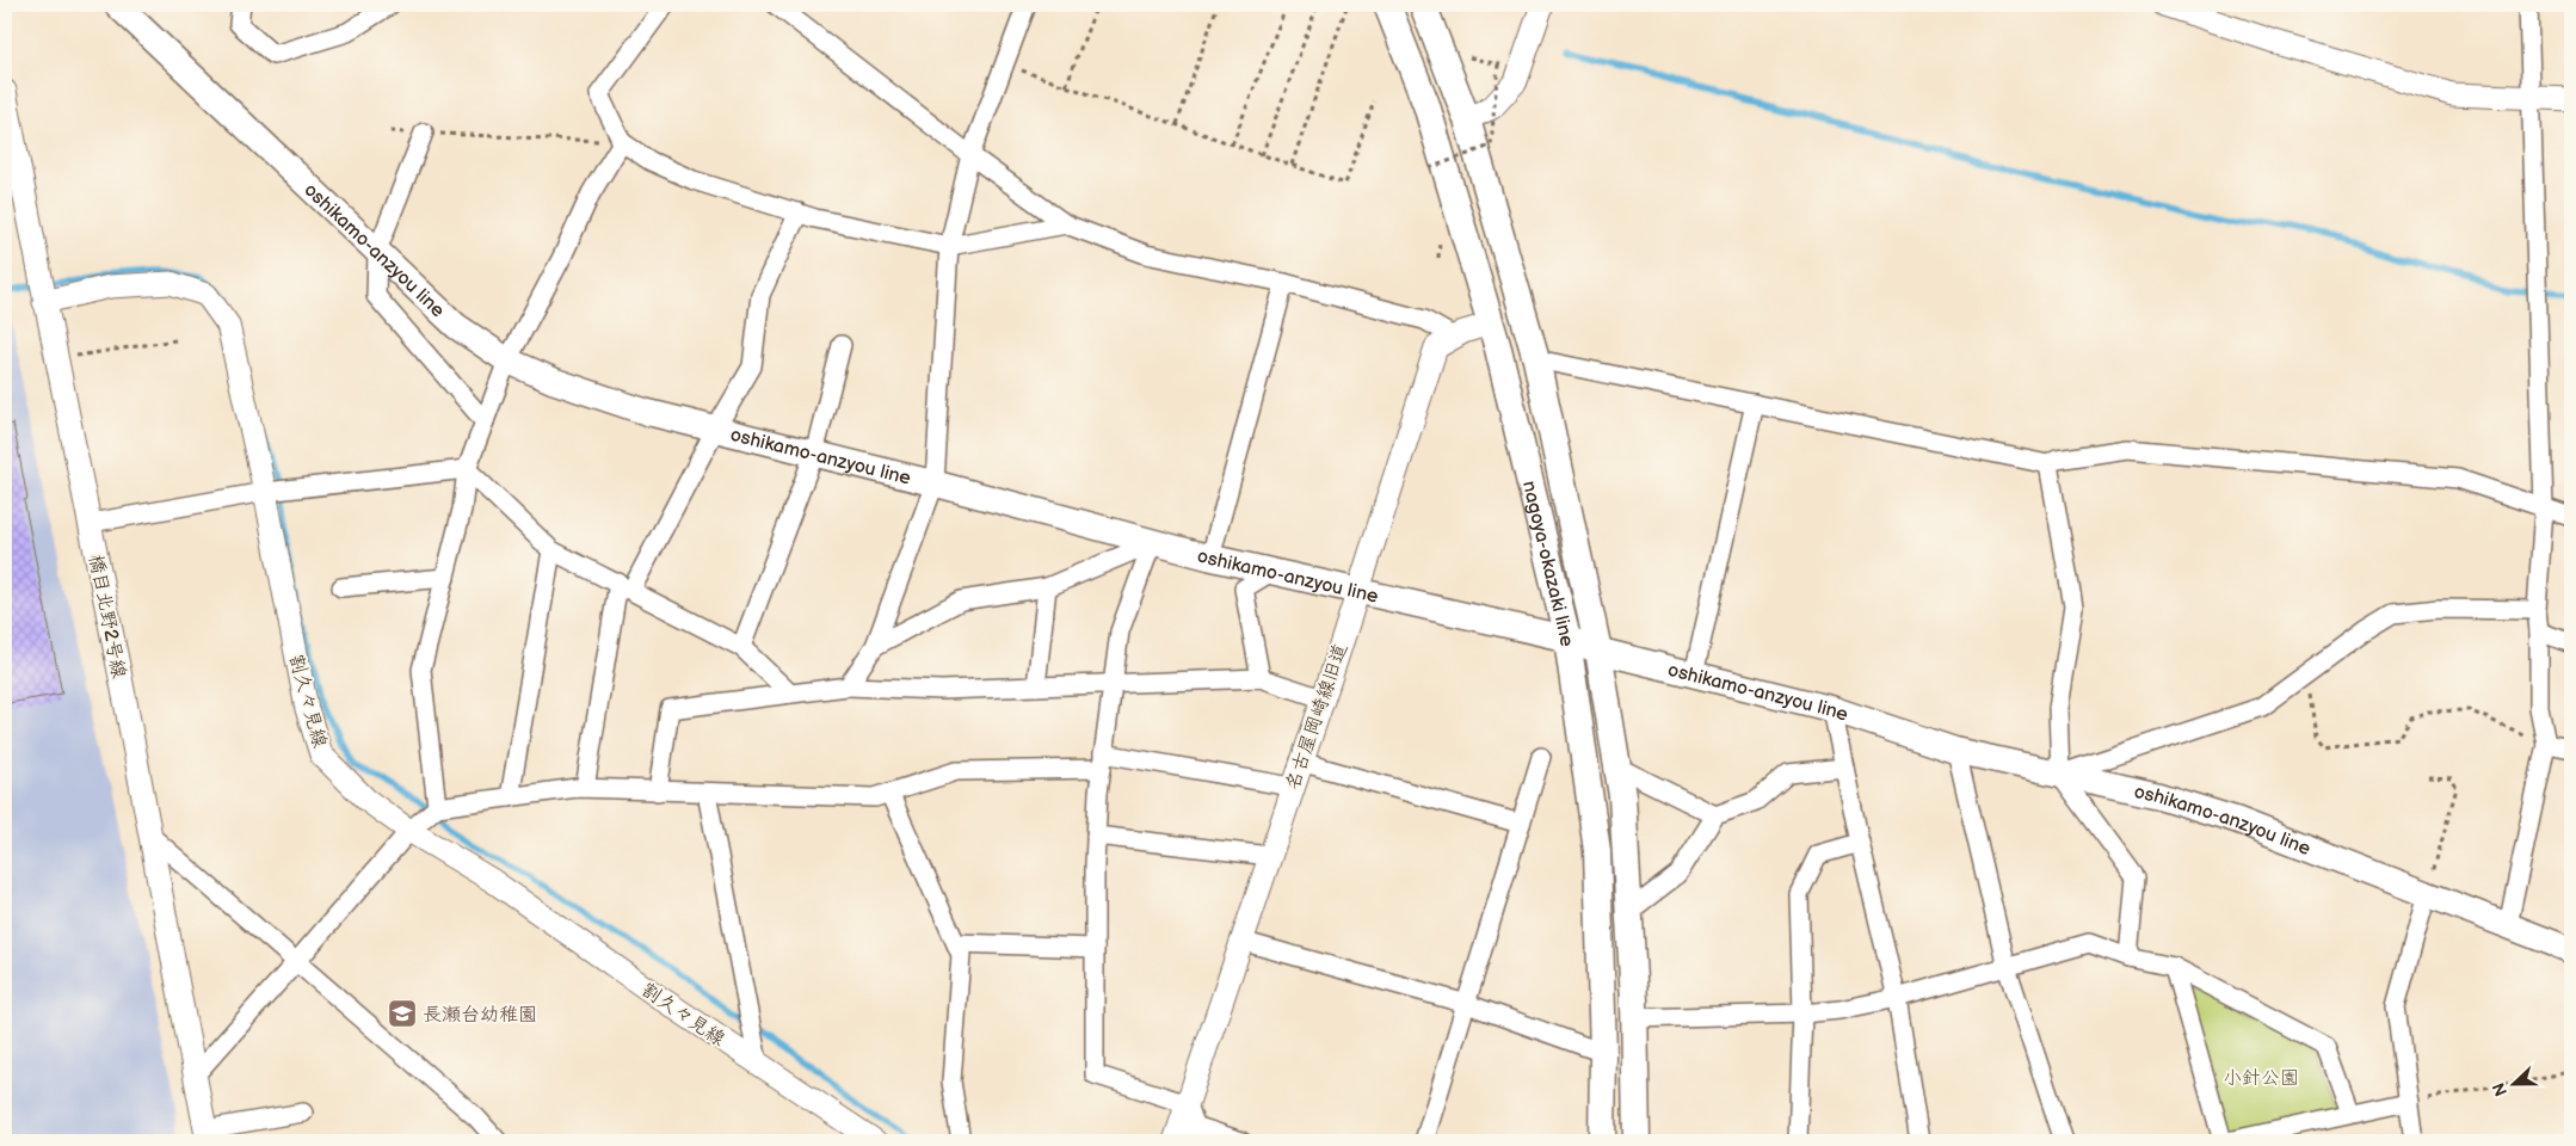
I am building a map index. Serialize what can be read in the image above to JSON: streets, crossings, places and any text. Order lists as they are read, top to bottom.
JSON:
{
  "streets": {
    "main road": ["oshikamo-anzyou line", "nagoya-okazaki line"],
    "street": ["橋目北野2号線", "割久々見線", "名古屋岡崎線旧道"]
  },
  "crossings": [
    ["oshikamo-anzyou line", "nagoya-okazaki line"],
    ["oshikamo-anzyou line", "名古屋岡崎線旧道"],
    ["nagoya-okazaki line", "名古屋岡崎線旧道"],
    ["橋目北野2号線", "割久々見線"]
  ],
  "parks": ["小針公園"],
  "places": {
    "school or university": ["長瀬台幼稚園"]
  },
  "north": "left"
}
